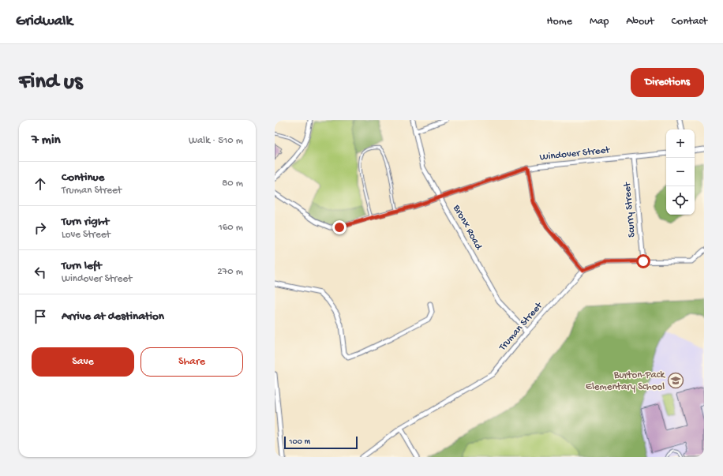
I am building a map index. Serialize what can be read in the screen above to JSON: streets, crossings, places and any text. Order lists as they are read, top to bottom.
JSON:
{
  "streets": {
    "street": [
      "Windover Street",
      "Scurry Street",
      "Bronx Road",
      "Truman Street"
    ]
  },
  "crossings": [
    ["Windover Street", "Scurry Street"],
    ["Windover Street", "Bronx Road"],
    ["Scurry Street", "Truman Street"],
    ["Bronx Road", "Truman Street"]
  ],
  "places": {
    "school or university": ["Burton-Pack Elementary School"]
  },
  "scale_bar": "100 m",
  "page": {
    "header": "Gridwalk",
    "nav": [
      "Home",
      "Map",
      "About",
      "Contact"
    ],
    "buttons": [
      "Directions",
      ["Save", "Share"]
    ],
    "title": "Find us",
    "heading": ["7 min", "Walk · 510 m"],
    "map_buttons": ["+", "−"],
    "list": [
      ["Continue", "Truman Street", "80 m"],
      ["Turn right", "Love Street", "160 m"],
      ["Turn left", "Windover Street", "270 m"],
      "Arrive at destination"
    ],
    "scale": "100 m"
  }
}
